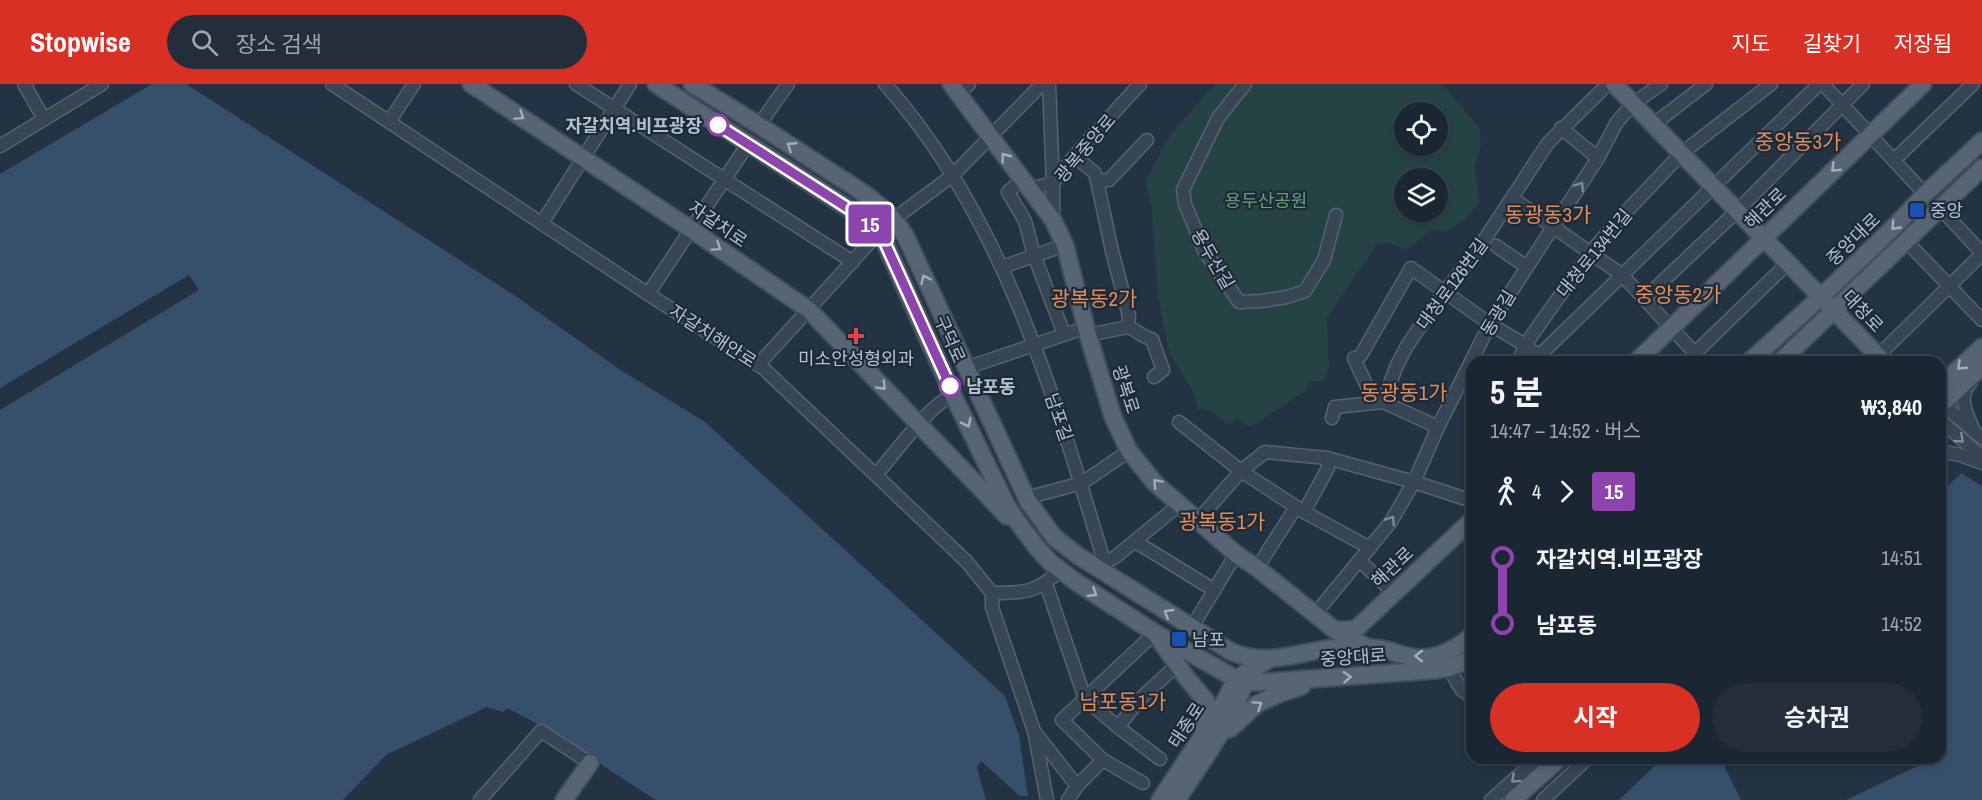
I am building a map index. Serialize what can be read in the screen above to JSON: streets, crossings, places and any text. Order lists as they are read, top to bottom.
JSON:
{
  "streets": {
    "main road": [
      "해관로",
      "자갈치로",
      "중앙대로",
      "대청로",
      "구덕로",
      "광복로",
      "태종로"
    ],
    "street": [
      "광복중앙로",
      "대청로134번길",
      "용두산길",
      "대청로126번길",
      "동광길",
      "자갈치해안로",
      "남포길"
    ]
  },
  "crossings": [
    ["광복중앙로", "광복로"],
    ["해관로", "대청로"],
    ["해관로", "광복로"],
    ["자갈치로", "구덕로"],
    ["중앙대로", "대청로"],
    ["중앙대로", "구덕로"],
    ["중앙대로", "광복로"],
    ["중앙대로", "태종로"],
    ["대청로134번길", "대청로"],
    ["대청로", "동광길"],
    ["동광길", "광복로"],
    ["구덕로", "남포길"],
    ["구덕로", "태종로"]
  ],
  "one_way": ["자갈치로"],
  "districts": [
    "중앙동3가",
    "동광동3가",
    "중앙동2가",
    "광복동2가",
    "동광동1가",
    "광복동1가",
    "남포동1가"
  ],
  "parks": ["용두산공원"],
  "places": {
    "other": ["자갈치역.비프광장", "남포동"],
    "transit": ["중앙", "남포"],
    "health": ["미소안성형외과"]
  },
  "lines": ["bus line 15"],
  "page": {
    "header": "Stopwise",
    "search": "장소 검색",
    "nav": ["지도", "길찾기", "저장됨"],
    "on_map": "15",
    "heading": ["5 분", "14:47 – 14:52 · 버스", "₩3,840"],
    "legs": ["4", "15"],
    "list": [
      {
        "name": "자갈치역.비프광장",
        "value": "14:51"
      },
      {
        "name": "남포동",
        "value": "14:52"
      }
    ],
    "buttons": ["시작", "승차권"]
  }
}
